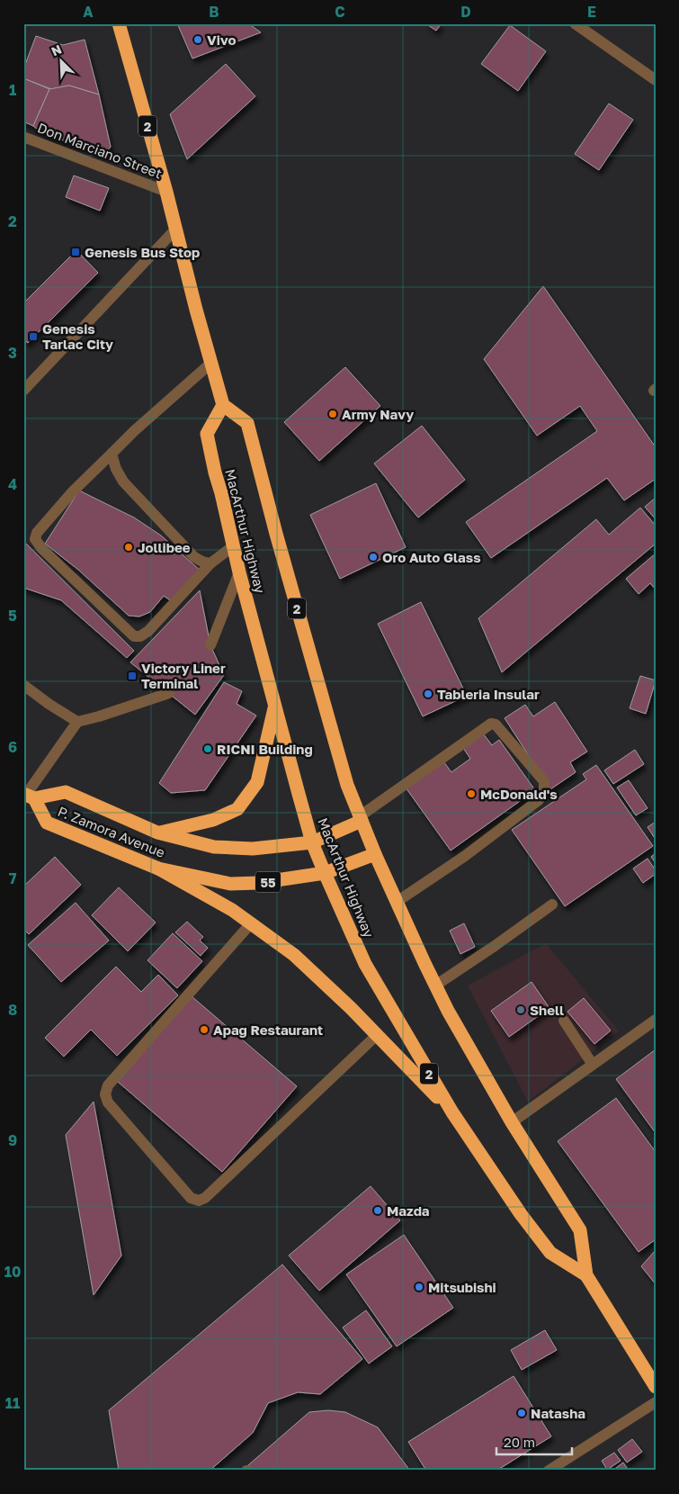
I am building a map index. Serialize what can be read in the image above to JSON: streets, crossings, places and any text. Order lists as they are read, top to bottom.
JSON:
{
  "streets": {
    "highway": [
      "2",
      "MacArthur Highway",
      "P. Zamora Avenue",
      "55"
    ],
    "street": ["Don Marciano Street"]
  },
  "crossings": [
    ["2", "Don Marciano Street"],
    ["2", "MacArthur Highway"],
    ["MacArthur Highway", "P. Zamora Avenue"]
  ],
  "places": {
    "other": [
      "Vivo",
      "Army Navy",
      "Jollibee",
      "Oro Auto Glass",
      "Tableria Insular",
      "RICNI Building",
      "McDonald's",
      "Shell",
      "Apag Restaurant",
      "Mazda",
      "Mitsubishi",
      "Natasha"
    ],
    "transit": ["Genesis Bus Stop", "Genesis Tarlac City", "Victory Liner Terminal"]
  },
  "scale_bar": "20 m",
  "north": "top left",
  "grid": {
    "columns": [
      "A",
      "B",
      "C",
      "D",
      "E"
    ],
    "rows": [
      "1",
      "2",
      "3",
      "4",
      "5",
      "6",
      "7",
      "8",
      "9",
      "10",
      "11"
    ]
  }
}
